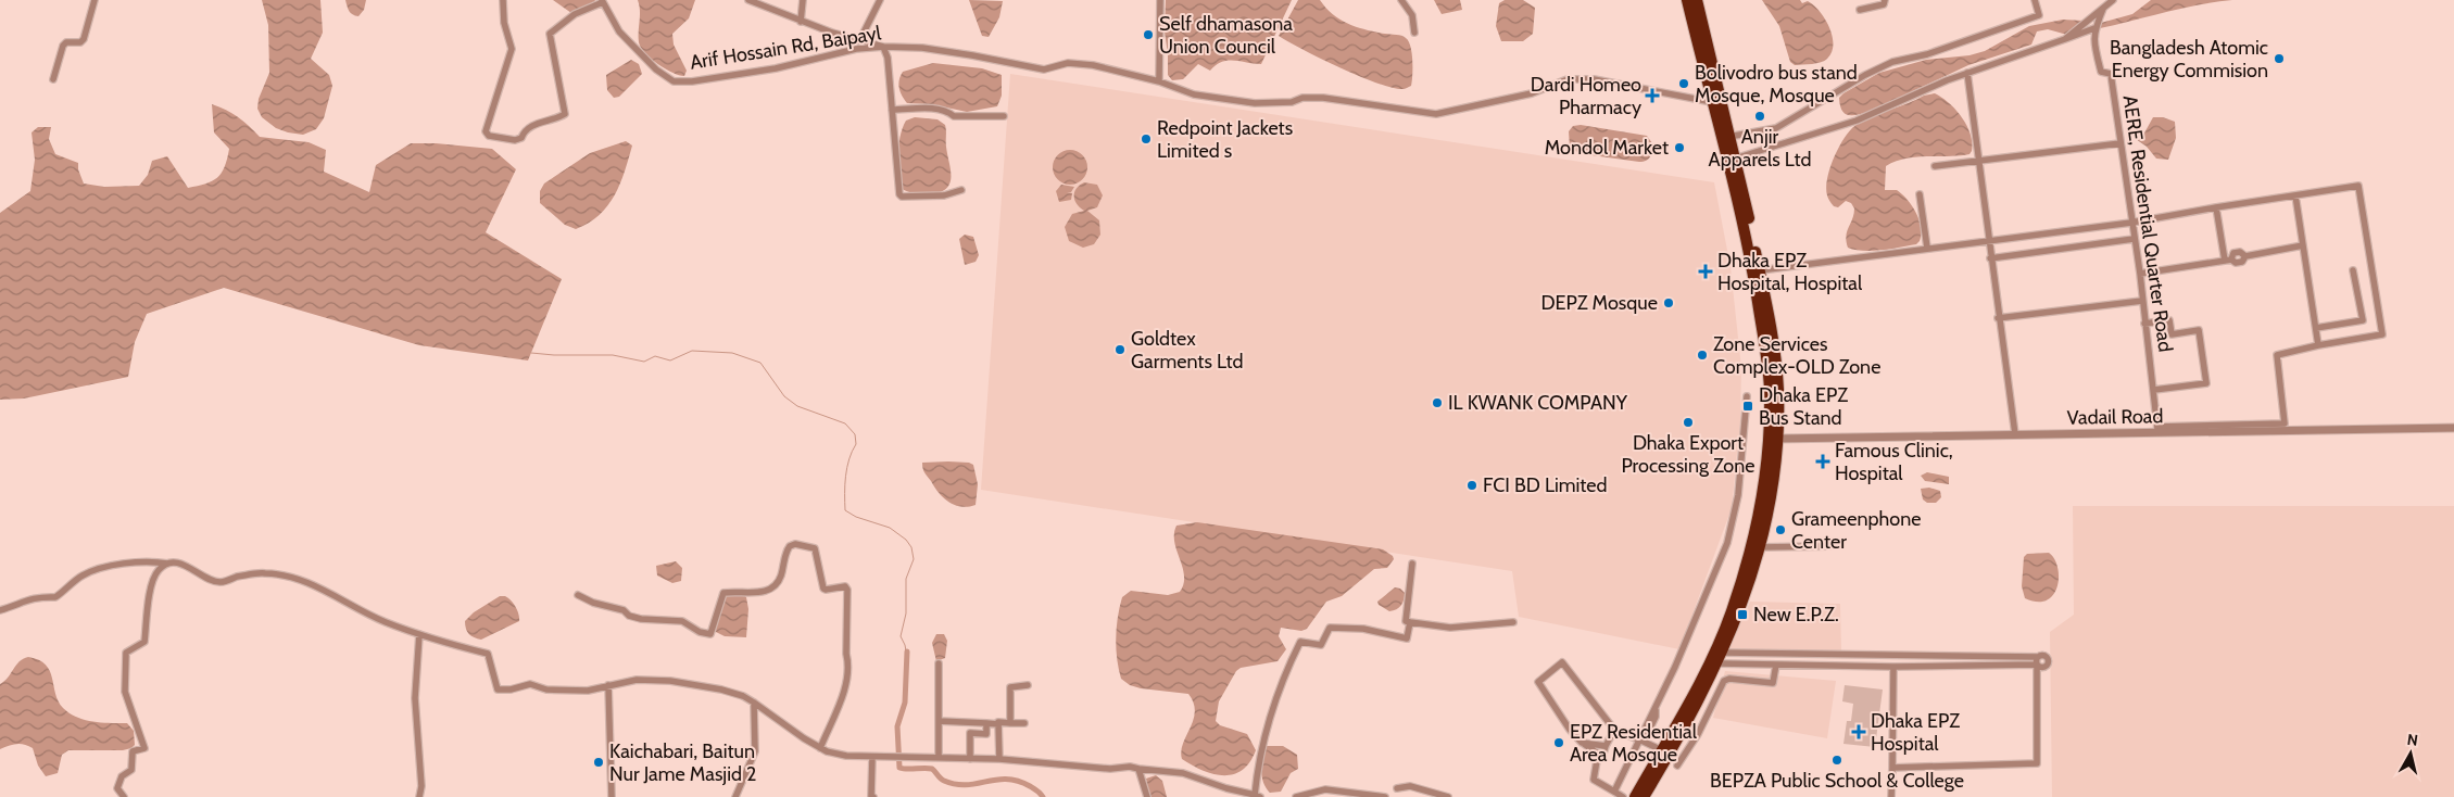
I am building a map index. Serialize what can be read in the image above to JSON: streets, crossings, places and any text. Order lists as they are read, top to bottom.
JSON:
{
  "streets": {
    "street": ["Arif Hossain Rd, Baipayl", "AERE, Residential Quarter Road", "Vadail Road"]
  },
  "crossings": [
    ["AERE, Residential Quarter Road", "Vadail Road"]
  ],
  "places": {
    "other": [
      "Self dhamasona Union Council",
      "Bangladesh Atomic Energy Commision",
      "Bolivodro bus stand Mosque, Mosque",
      "Anjir Apparels Ltd",
      "Redpoint Jackets Limited s",
      "Mondol Market",
      "DEPZ Mosque",
      "Goldtex Garments Ltd",
      "Zone Services Complex-OLD Zone",
      "IL KWANK COMPANY",
      "Dhaka Export Processing Zone",
      "FCI BD Limited",
      "Grameenphone Center",
      "EPZ Residential Area Mosque",
      "BEPZA Public School & College",
      "Kaichabari, Baitun Nur Jame Masjid 2"
    ],
    "health": [
      "Dardi Homeo Pharmacy",
      "Dhaka EPZ Hospital, Hospital",
      "Famous Clinic, Hospital",
      "Dhaka EPZ Hospital"
    ],
    "transit": ["Dhaka EPZ Bus Stand", "New E.P.Z."]
  },
  "north": "top"
}
